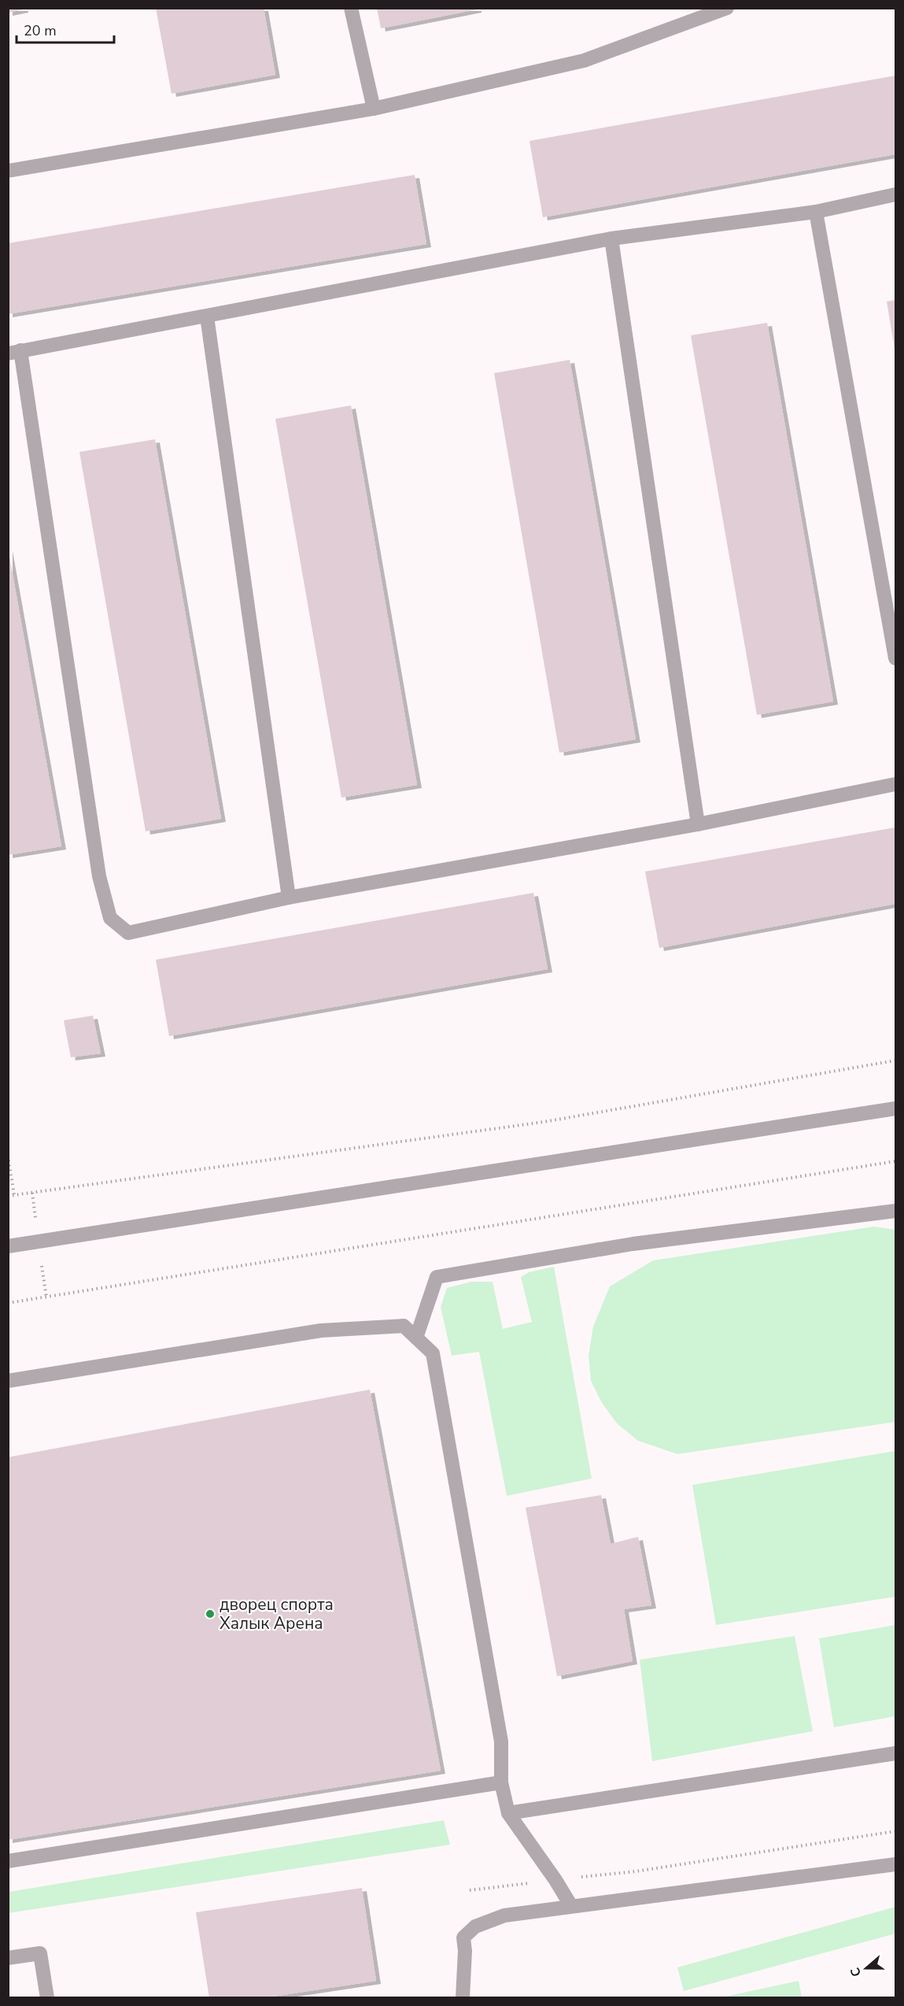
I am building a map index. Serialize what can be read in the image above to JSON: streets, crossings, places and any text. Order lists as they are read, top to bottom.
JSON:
{
  "places": ["дворец спорта Халык Арена"],
  "scale_bar": "20 m",
  "north": "left"
}
